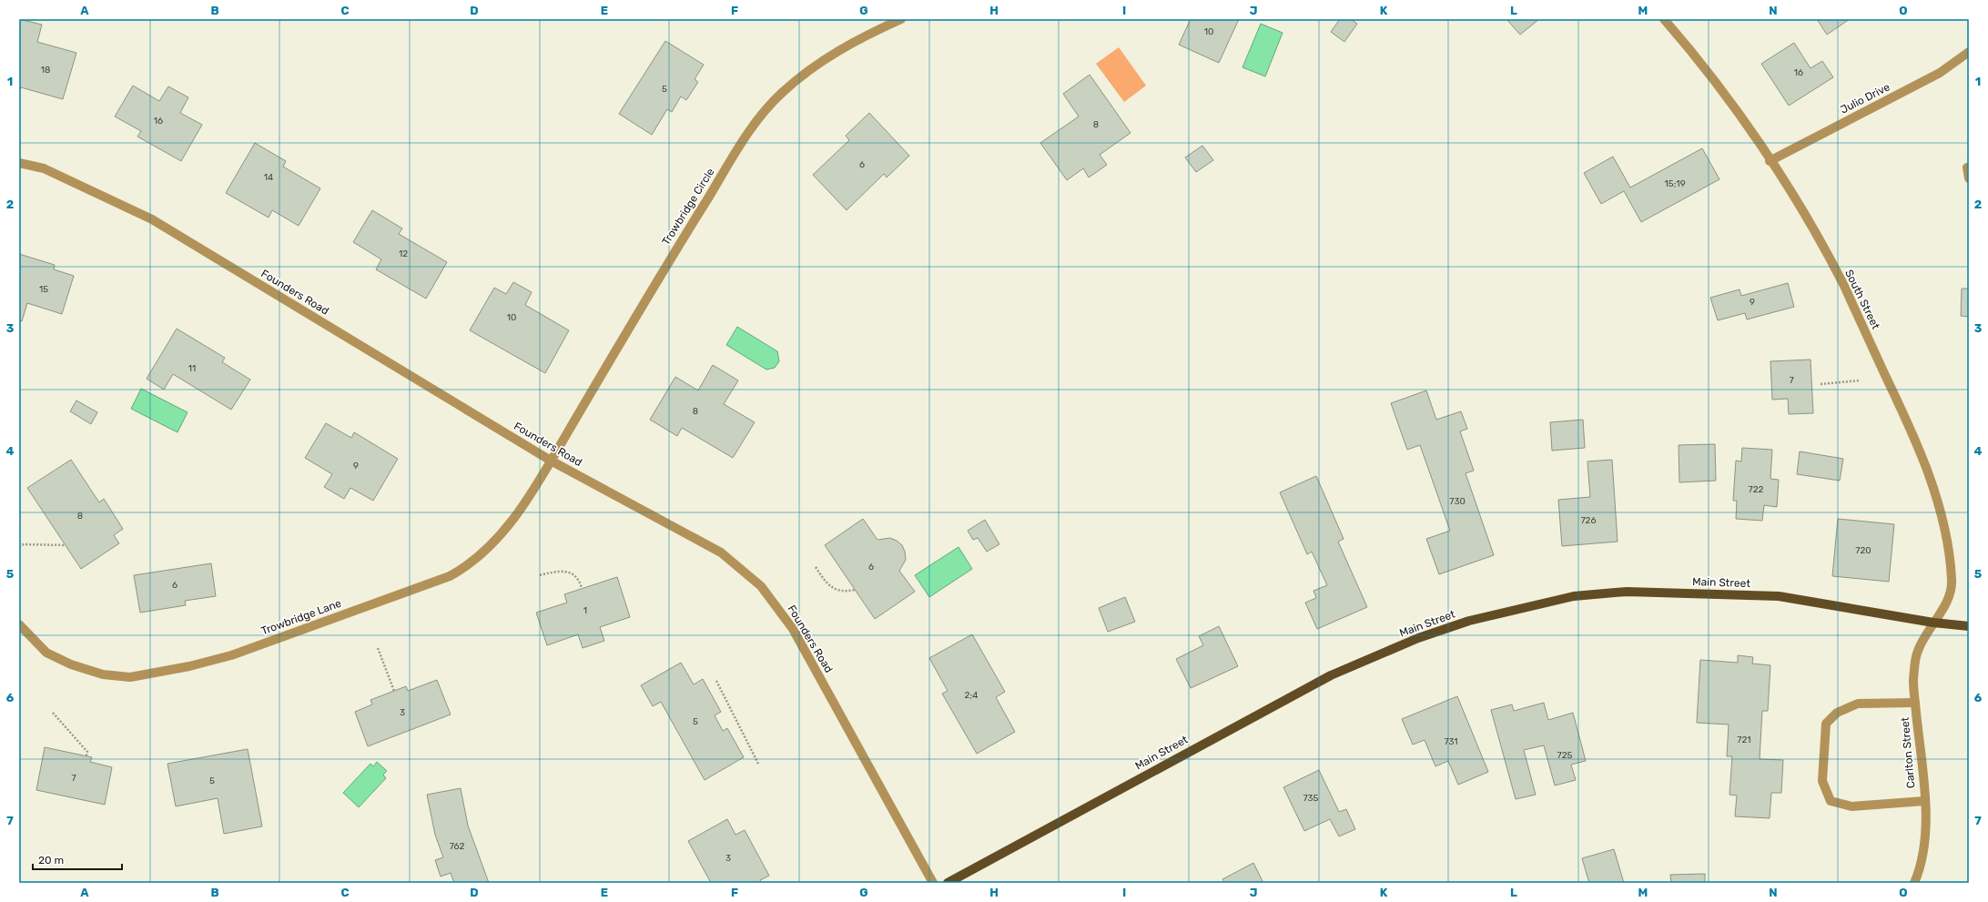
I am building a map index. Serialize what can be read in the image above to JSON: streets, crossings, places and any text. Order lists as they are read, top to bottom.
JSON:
{
  "streets": {
    "main road": ["Main Street"],
    "street": [
      "Julio Drive",
      "Trowbridge Circle",
      "Founders Road",
      "South Street",
      "Trowbridge Lane",
      "Carlton Street"
    ]
  },
  "crossings": [
    ["Julio Drive", "South Street"],
    ["Trowbridge Circle", "Founders Road"],
    ["Trowbridge Circle", "Trowbridge Lane"],
    ["Founders Road", "Trowbridge Lane"],
    ["South Street", "Main Street"],
    ["South Street", "Carlton Street"],
    ["Main Street", "Carlton Street"]
  ],
  "house_numbers": [
    "10",
    "18",
    "16",
    "5",
    "16",
    "8",
    "6",
    "14",
    "15;19",
    "12",
    "15",
    "9",
    "10",
    "11",
    "7",
    "8",
    "9",
    "722",
    "730",
    "8",
    "726",
    "720",
    "6",
    "6",
    "1",
    "2;4",
    "3",
    "5",
    "721",
    "731",
    "725",
    "7",
    "5",
    "735",
    "762",
    "3"
  ],
  "scale_bar": "20 m",
  "grid": {
    "columns": [
      "A",
      "B",
      "C",
      "D",
      "E",
      "F",
      "G",
      "H",
      "I",
      "J",
      "K",
      "L",
      "M",
      "N",
      "O"
    ],
    "rows": [
      "1",
      "2",
      "3",
      "4",
      "5",
      "6",
      "7"
    ]
  }
}
